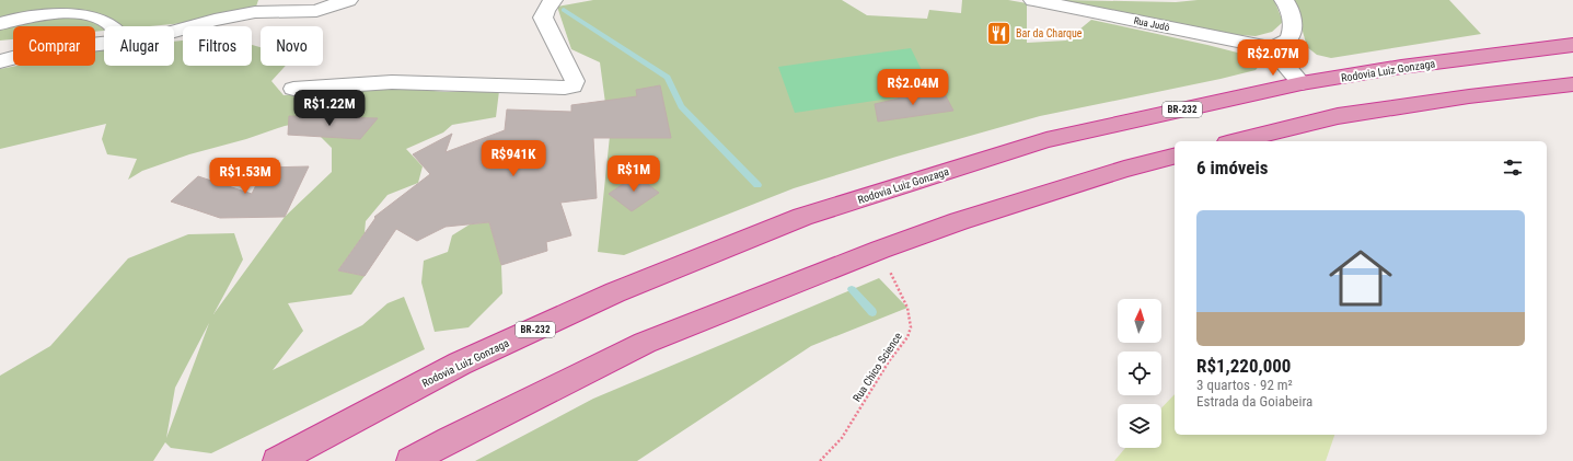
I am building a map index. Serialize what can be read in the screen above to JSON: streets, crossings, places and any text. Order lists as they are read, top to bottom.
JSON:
{
  "streets": {
    "highway": ["Rodovia Luiz Gonzaga", "BR-232"],
    "street": ["Rua Judô"],
    "path": ["Rua Chico Science"]
  },
  "places": {
    "restaurant": ["Bar da Charque"]
  },
  "north": "top",
  "page": {
    "chip": [
      "Comprar",
      "Alugar",
      "Filtros",
      "Novo"
    ],
    "price": [
      "R$2.07M",
      "R$2.04M",
      "R$1.22M",
      "R$941K",
      "R$1M",
      "R$1.53M"
    ],
    "heading": "6 imóveis",
    "list": [
      {
        "name": "R$1,220,000",
        "note": "3 quartos · 92 m² · Estrada da Goiabeira"
      }
    ]
  }
}
